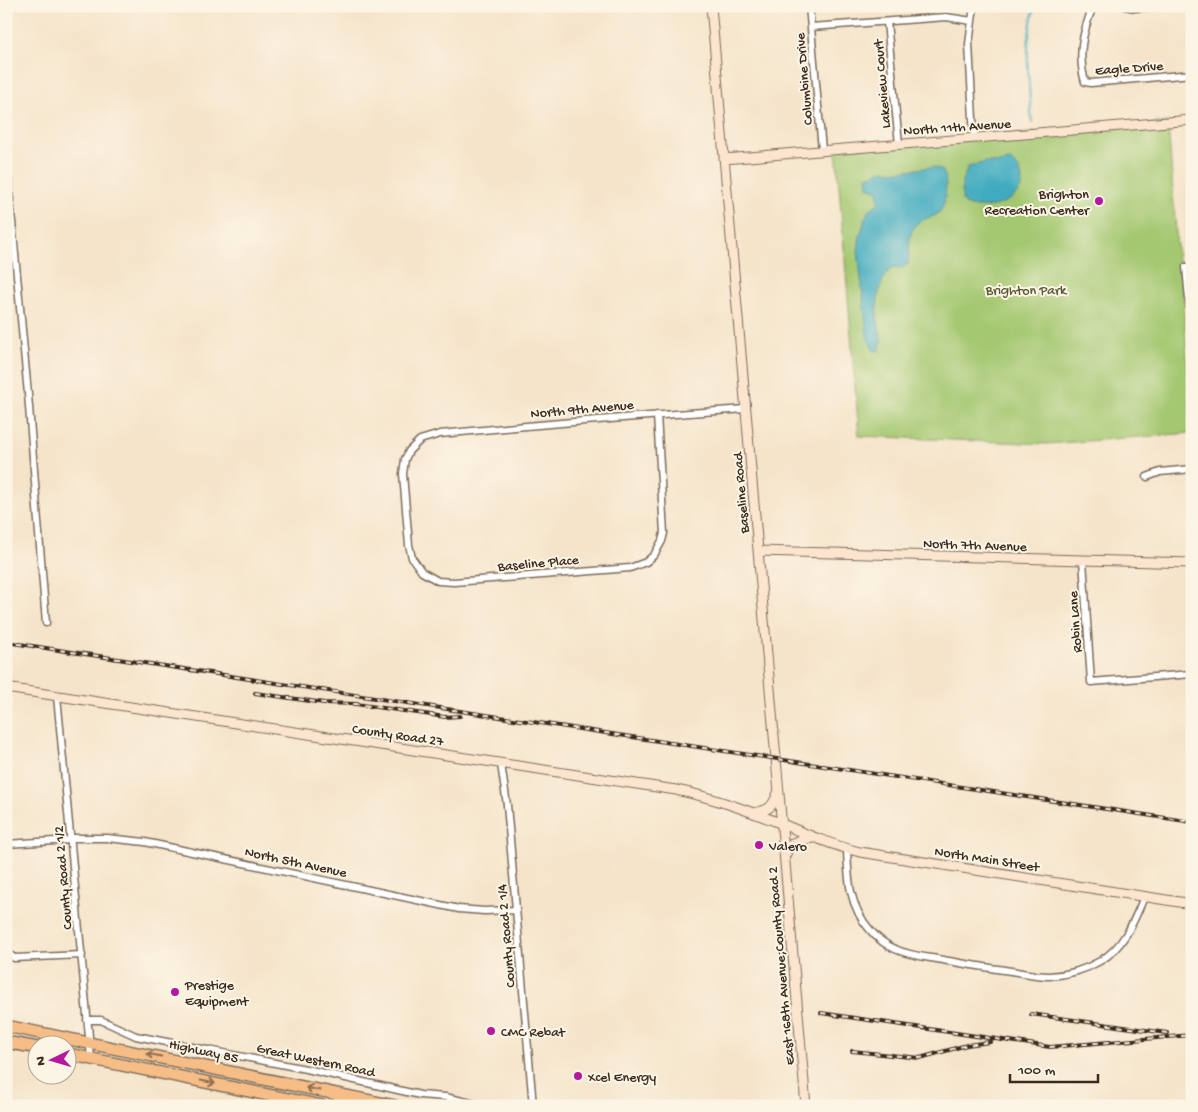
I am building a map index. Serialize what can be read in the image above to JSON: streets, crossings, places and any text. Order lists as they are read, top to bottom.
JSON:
{
  "streets": {
    "highway": ["Highway 85"],
    "street": [
      "Eagle Drive",
      "Columbine Drive",
      "Lakeview Court",
      "North 11th Avenue",
      "North 9th Avenue",
      "Baseline Road",
      "North 7th Avenue",
      "Baseline Place",
      "Robin Lane",
      "County Road 27",
      "North Main Street",
      "North 5th Avenue",
      "County Road 2 1/2",
      "County Road 2 1/4",
      "East 168th Avenue;County Road 2",
      "Great Western Road"
    ]
  },
  "crossings": [
    ["Columbine Drive", "North 11th Avenue"],
    ["Lakeview Court", "North 11th Avenue"],
    ["North 11th Avenue", "Baseline Road"],
    ["North 9th Avenue", "Baseline Road"],
    ["North 9th Avenue", "Baseline Place"],
    ["Baseline Road", "North 7th Avenue"],
    ["Baseline Road", "County Road 27"],
    ["Baseline Road", "North Main Street"],
    ["Baseline Road", "East 168th Avenue;County Road 2"],
    ["North 7th Avenue", "Robin Lane"],
    ["County Road 27", "North Main Street"],
    ["County Road 27", "County Road 2 1/2"],
    ["County Road 27", "County Road 2 1/4"],
    ["County Road 27", "East 168th Avenue;County Road 2"],
    ["North Main Street", "East 168th Avenue;County Road 2"],
    ["North 5th Avenue", "County Road 2 1/2"],
    ["North 5th Avenue", "County Road 2 1/4"],
    ["County Road 2 1/2", "Highway 85"],
    ["County Road 2 1/2", "Great Western Road"]
  ],
  "parks": ["Brighton Park"],
  "places": [
    "Brighton Recreation Center",
    "Valero",
    "Prestige Equipment",
    "CMC Rebat",
    "Xcel Energy"
  ],
  "scale_bar": "100 m",
  "north": "left"
}
